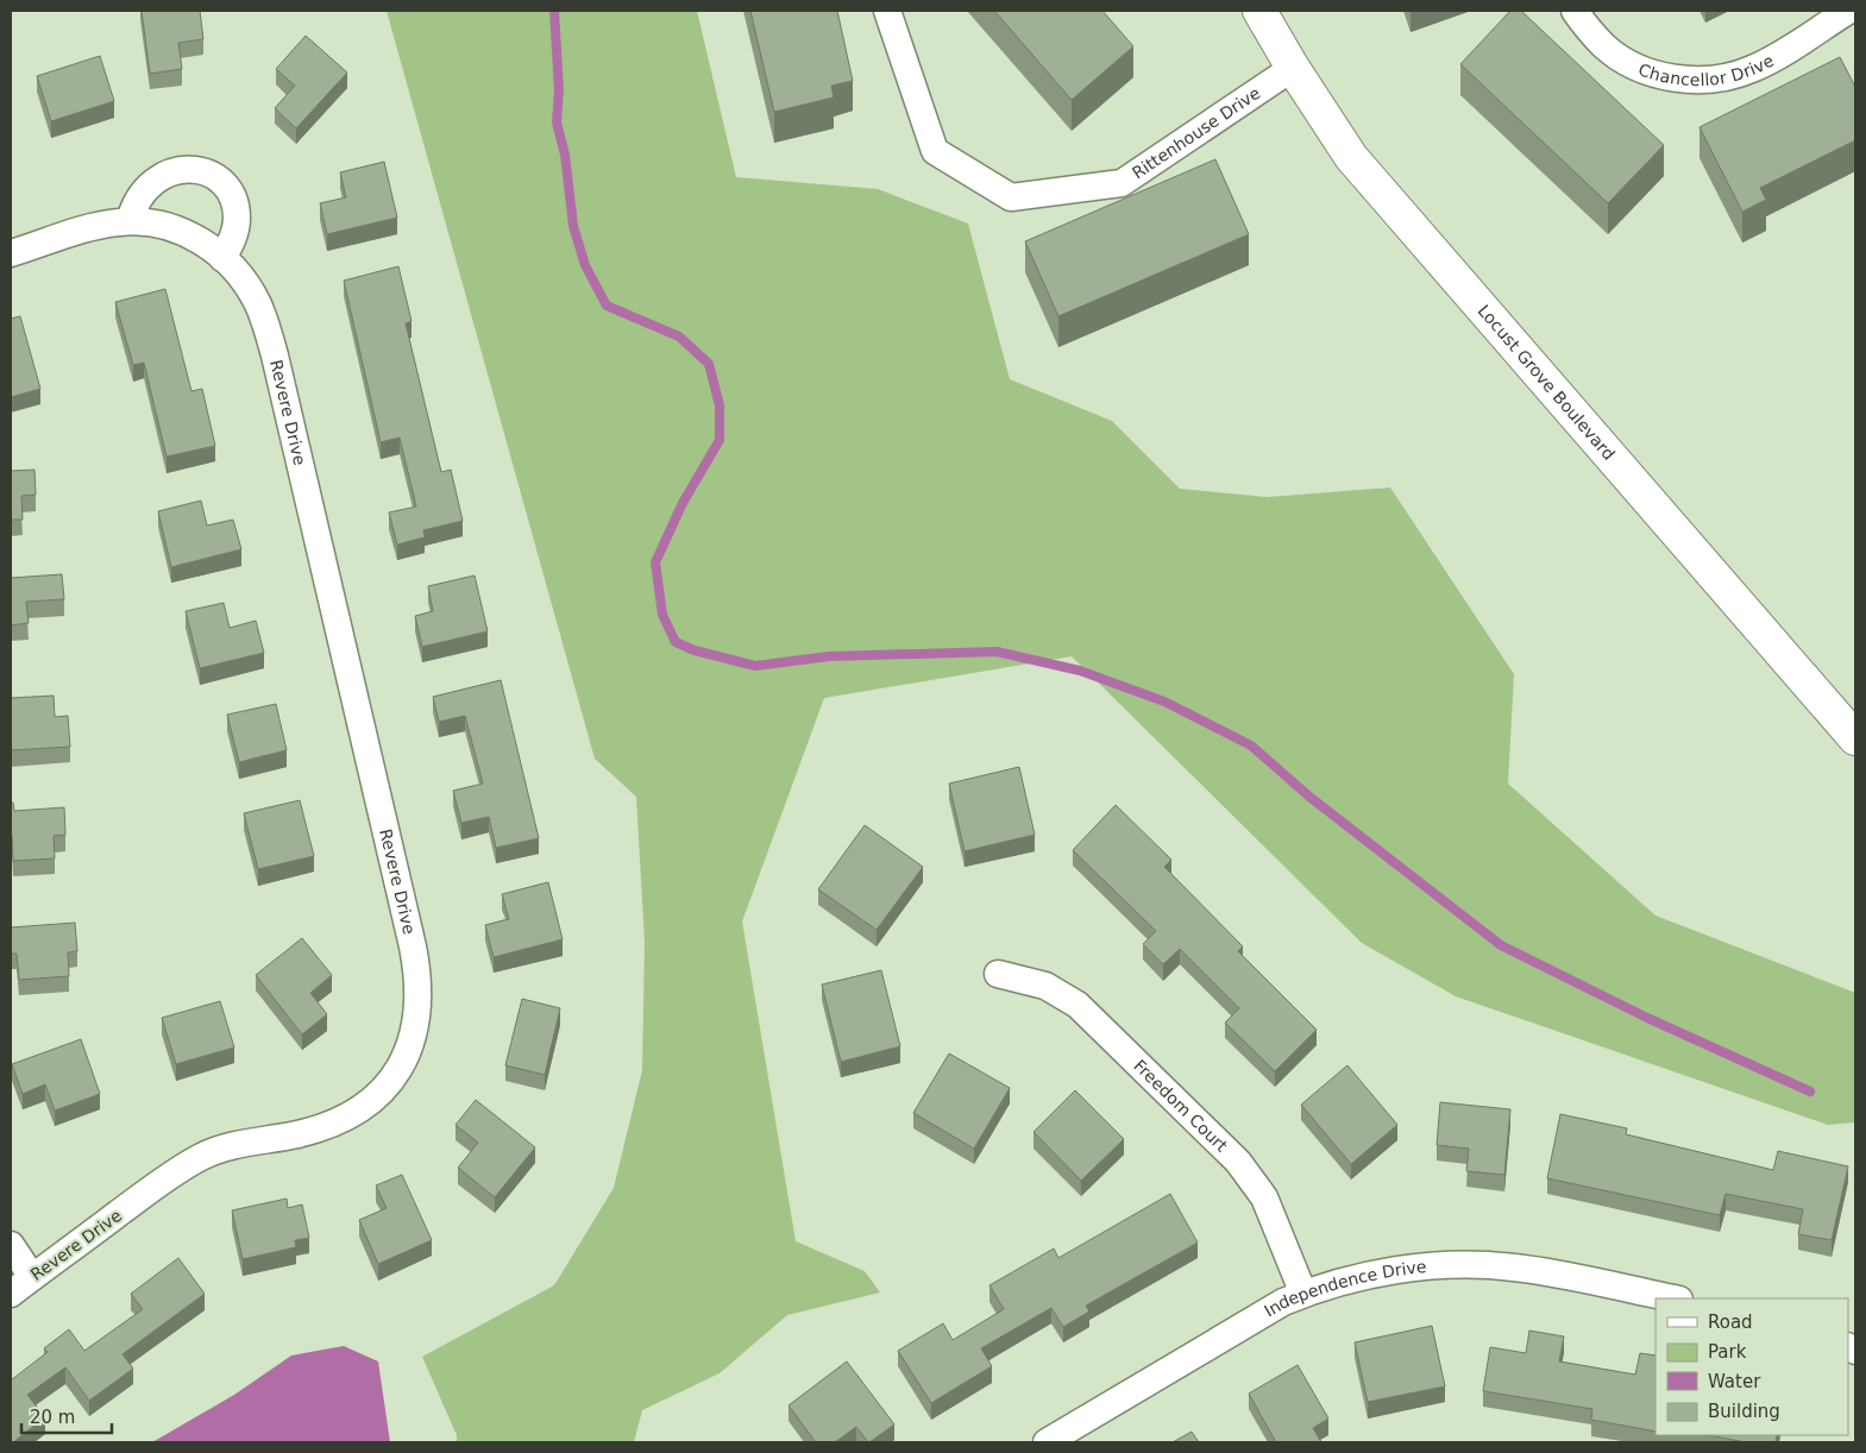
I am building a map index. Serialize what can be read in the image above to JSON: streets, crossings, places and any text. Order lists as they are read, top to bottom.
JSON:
{
  "streets": {
    "street": [
      "Chancellor Drive",
      "Rittenhouse Drive",
      "Locust Grove Boulevard",
      "Revere Drive",
      "Freedom Court",
      "Independence Drive"
    ]
  },
  "crossings": [
    ["Rittenhouse Drive", "Locust Grove Boulevard"],
    ["Freedom Court", "Independence Drive"]
  ],
  "legend": [
    "Road",
    "Park",
    "Water",
    "Building"
  ],
  "scale_bar": "20 m"
}
